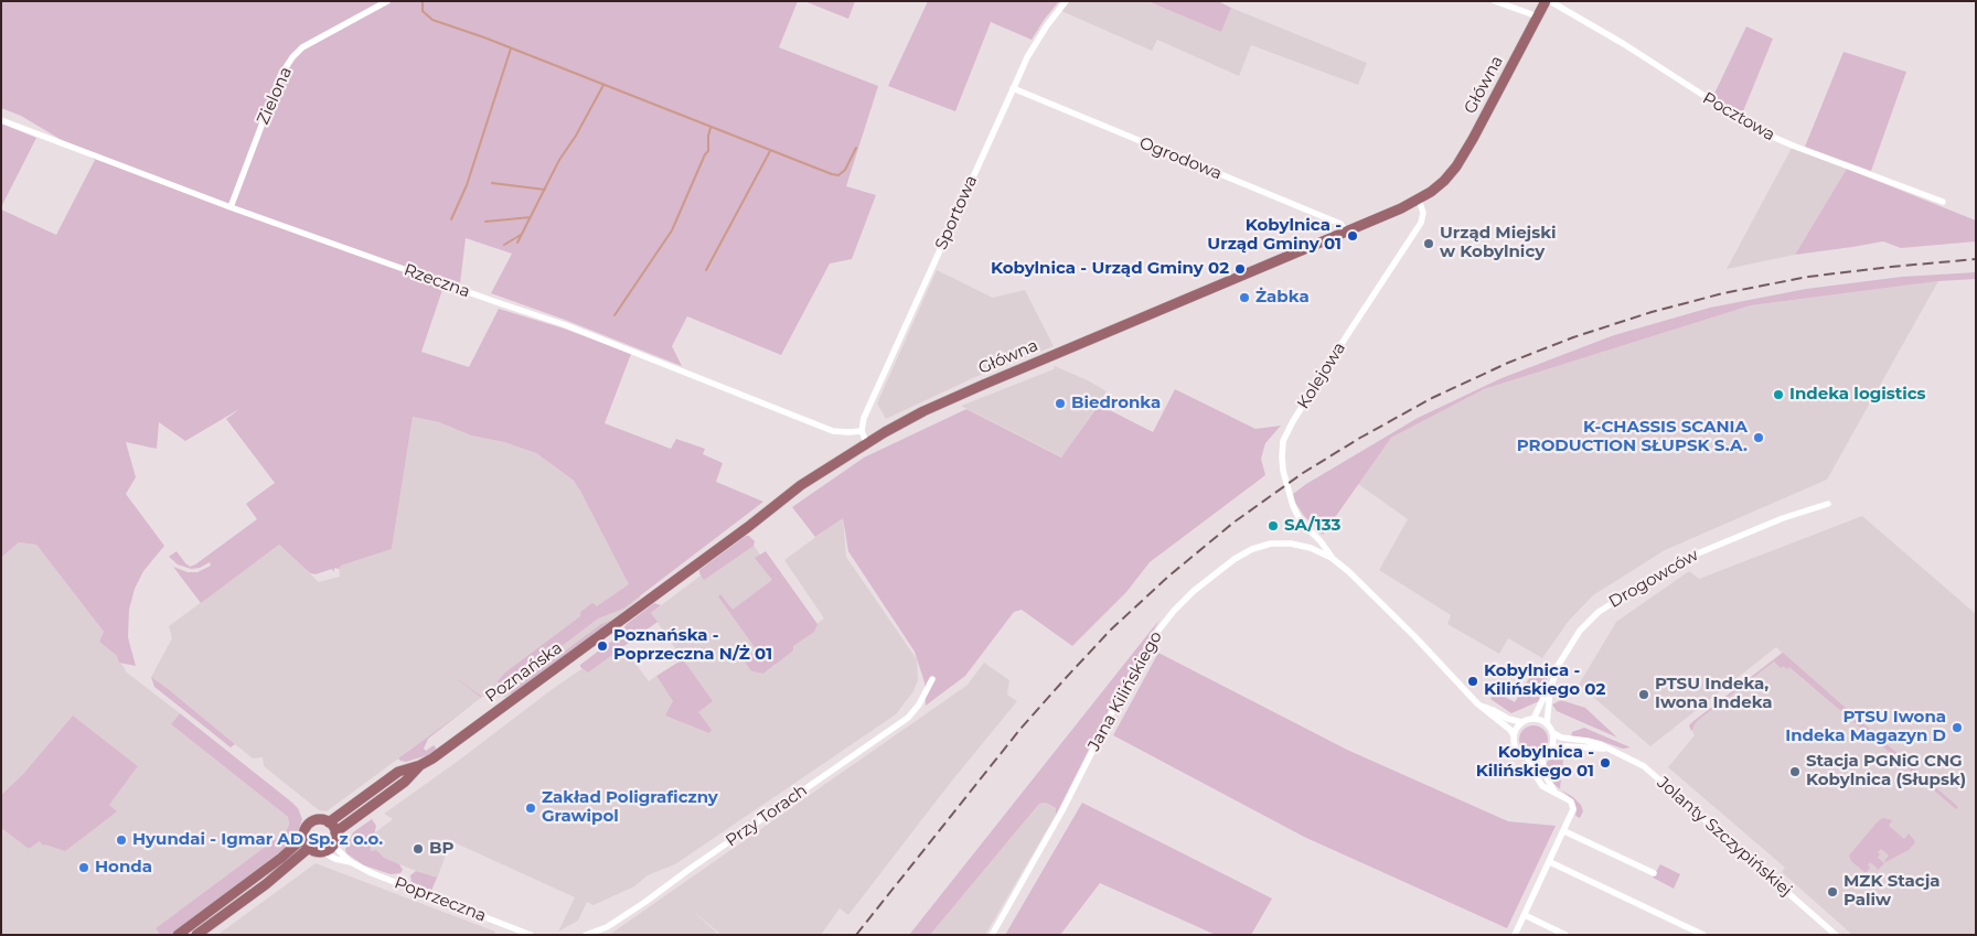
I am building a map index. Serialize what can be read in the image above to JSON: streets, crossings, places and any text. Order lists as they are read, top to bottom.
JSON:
{
  "streets": {
    "main road": ["Główna", "Poznańska"],
    "street": [
      "Zielona",
      "Pocztowa",
      "Ogrodowa",
      "Sportowa",
      "Rzeczna",
      "Kolejowa",
      "Drogowców",
      "Jana Kilińskiego",
      "Przy Torach",
      "Jolanty Szczypińskiej",
      "Poprzeczna"
    ]
  },
  "crossings": [
    ["Główna", "Ogrodowa"],
    ["Główna", "Kolejowa"],
    ["Główna", "Poznańska"],
    ["Zielona", "Rzeczna"],
    ["Ogrodowa", "Sportowa"],
    ["Sportowa", "Rzeczna"],
    ["Kolejowa", "Jana Kilińskiego"],
    ["Drogowców", "Jolanty Szczypińskiej"],
    ["Poznańska", "Poprzeczna"]
  ],
  "places": [
    "Kobylnica - Urząd Gminy 01",
    "Urząd Miejski w Kobylnicy",
    "Kobylnica - Urząd Gminy 02",
    "Żabka",
    "Indeka logistics",
    "Biedronka",
    "K-CHASSIS SCANIA PRODUCTION SŁUPSK S.A.",
    "SA/133",
    "Poznańska - Poprzeczna N/Ż 01",
    "Kobylnica - Kilińskiego 02",
    "PTSU Indeka, Iwona Indeka",
    "PTSU Iwona Indeka Magazyn D",
    "Kobylnica - Kilińskiego 01",
    "Stacja PGNiG CNG Kobylnica (Słupsk)",
    "Zakład Poligraficzny Grawipol",
    "Hyundai - Igmar AD Sp. z o.o.",
    "BP",
    "Honda",
    "MZK Stacja Paliw"
  ]
}
